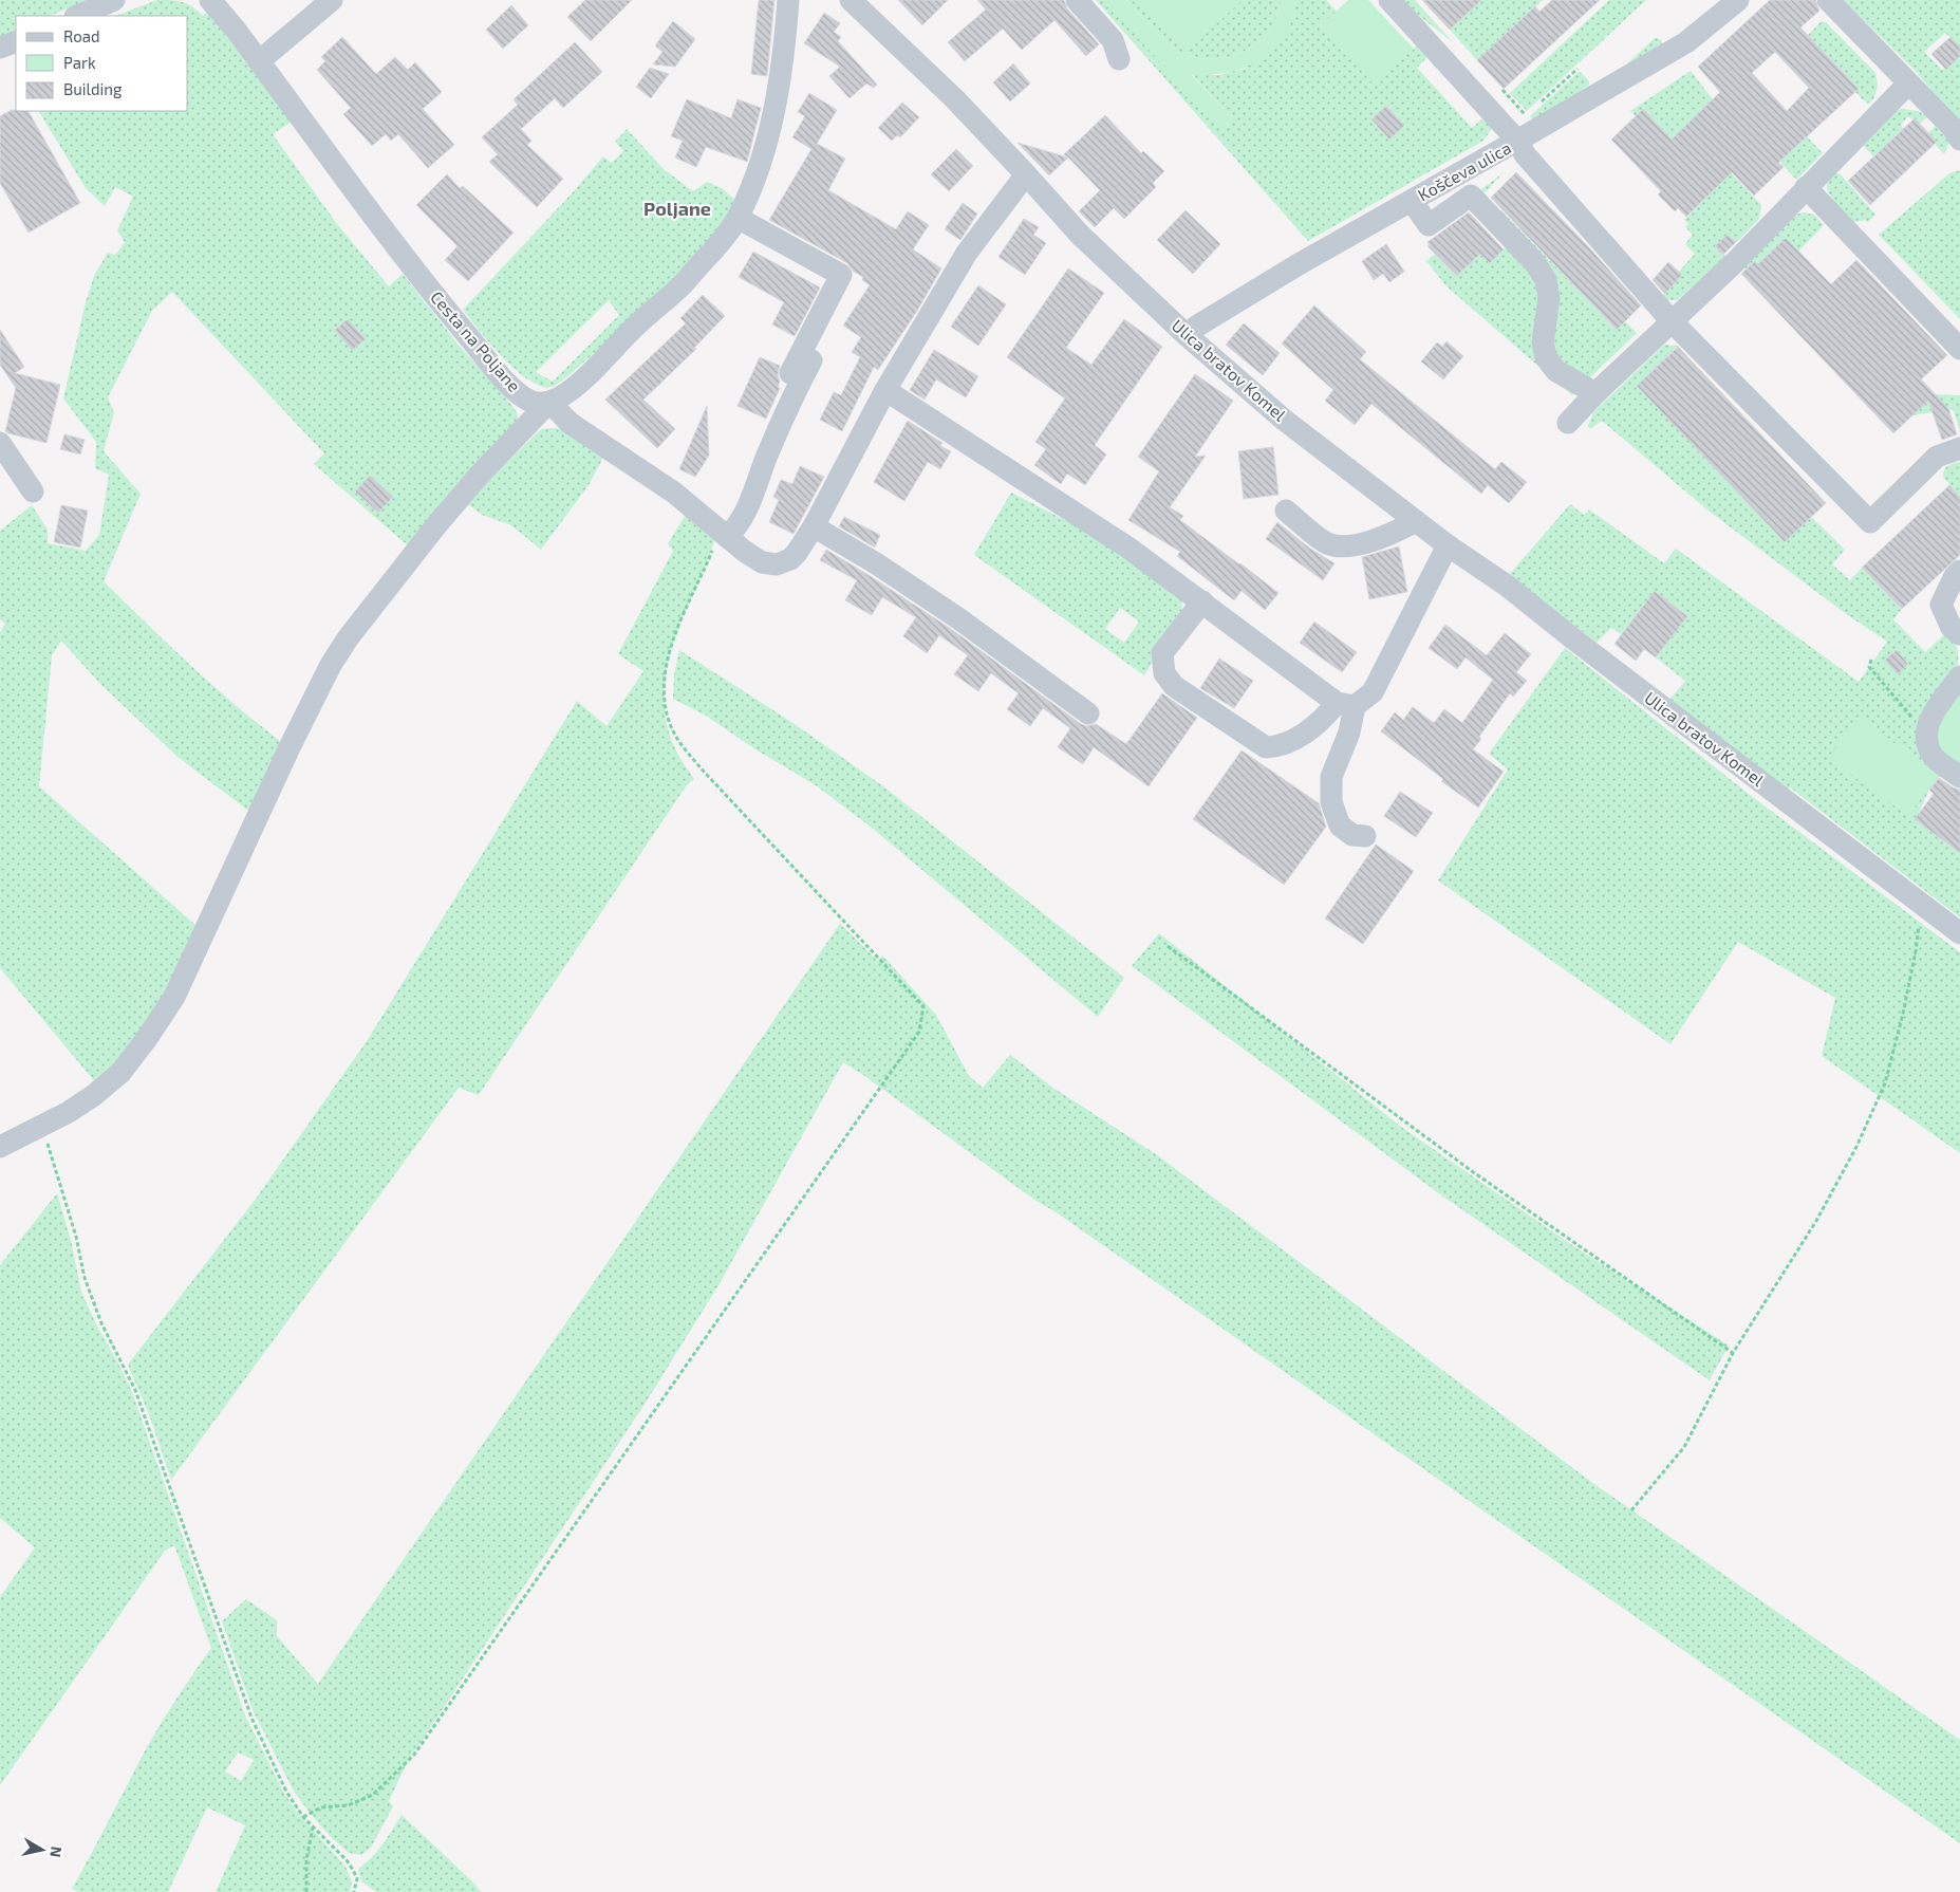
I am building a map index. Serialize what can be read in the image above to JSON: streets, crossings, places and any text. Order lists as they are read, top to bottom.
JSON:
{
  "streets": {
    "street": ["Koščeva ulica", "Cesta na Poljane", "Ulica bratov Komel"]
  },
  "crossings": [
    ["Koščeva ulica", "Ulica bratov Komel"]
  ],
  "districts": ["Poljane"],
  "legend": ["Road", "Park", "Building"],
  "north": "right"
}
